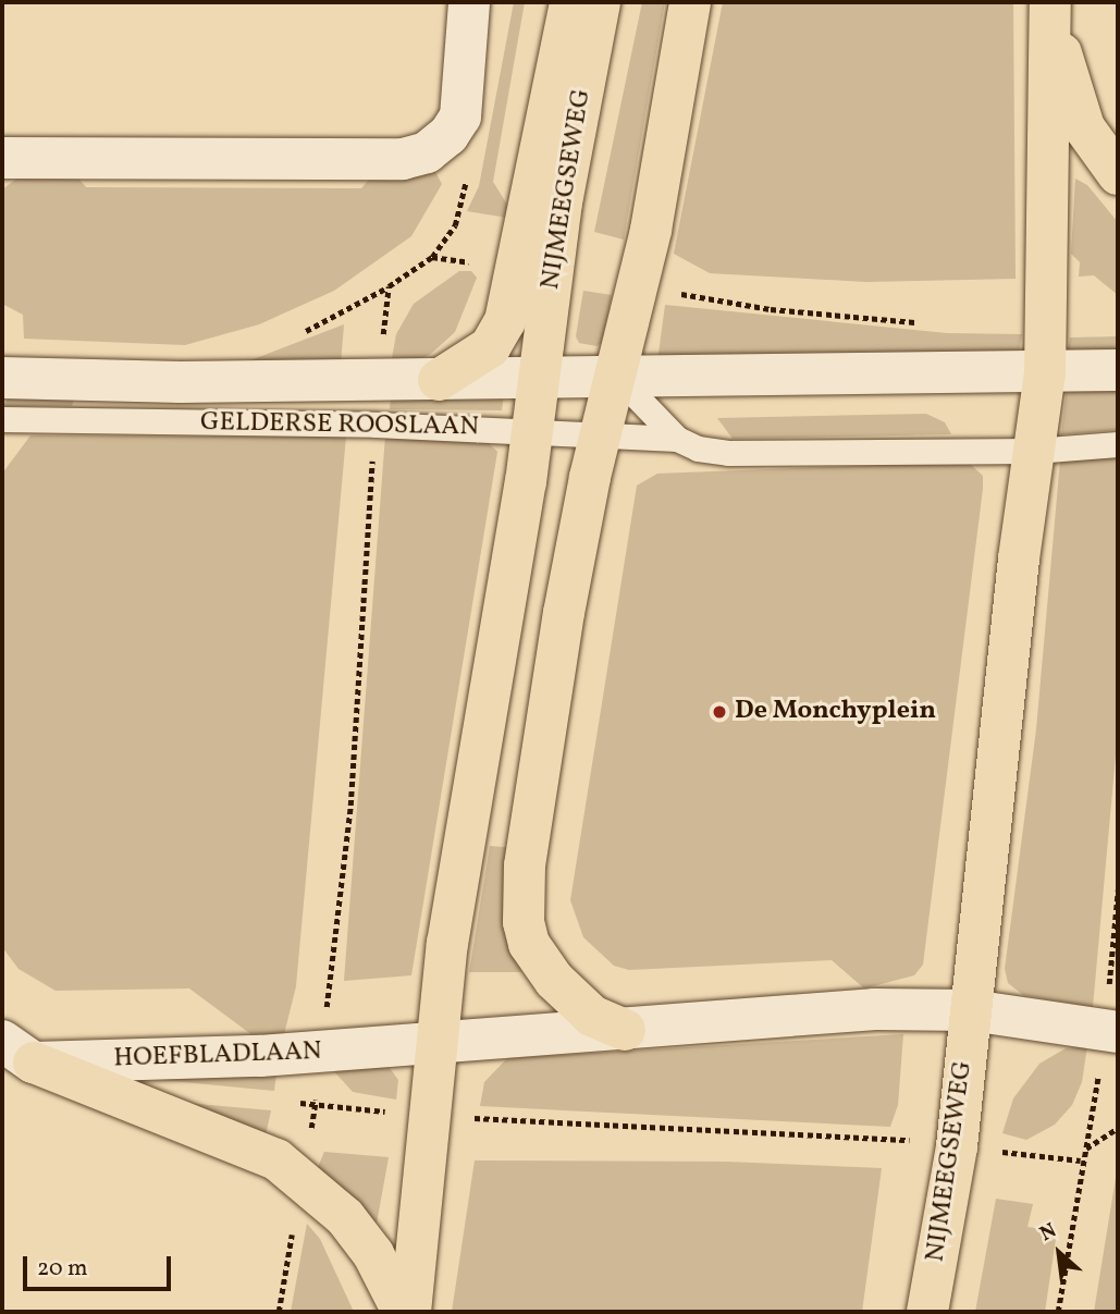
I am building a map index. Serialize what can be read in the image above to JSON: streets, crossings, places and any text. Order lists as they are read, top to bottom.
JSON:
{
  "streets": {
    "main road": ["NIJMEEGSEWEG"],
    "street": ["GELDERSE ROOSLAAN", "HOEFBLADLAAN"]
  },
  "crossings": [
    ["NIJMEEGSEWEG", "GELDERSE ROOSLAAN"]
  ],
  "places": ["De Monchyplein"],
  "scale_bar": "20 m",
  "north": "top left"
}
